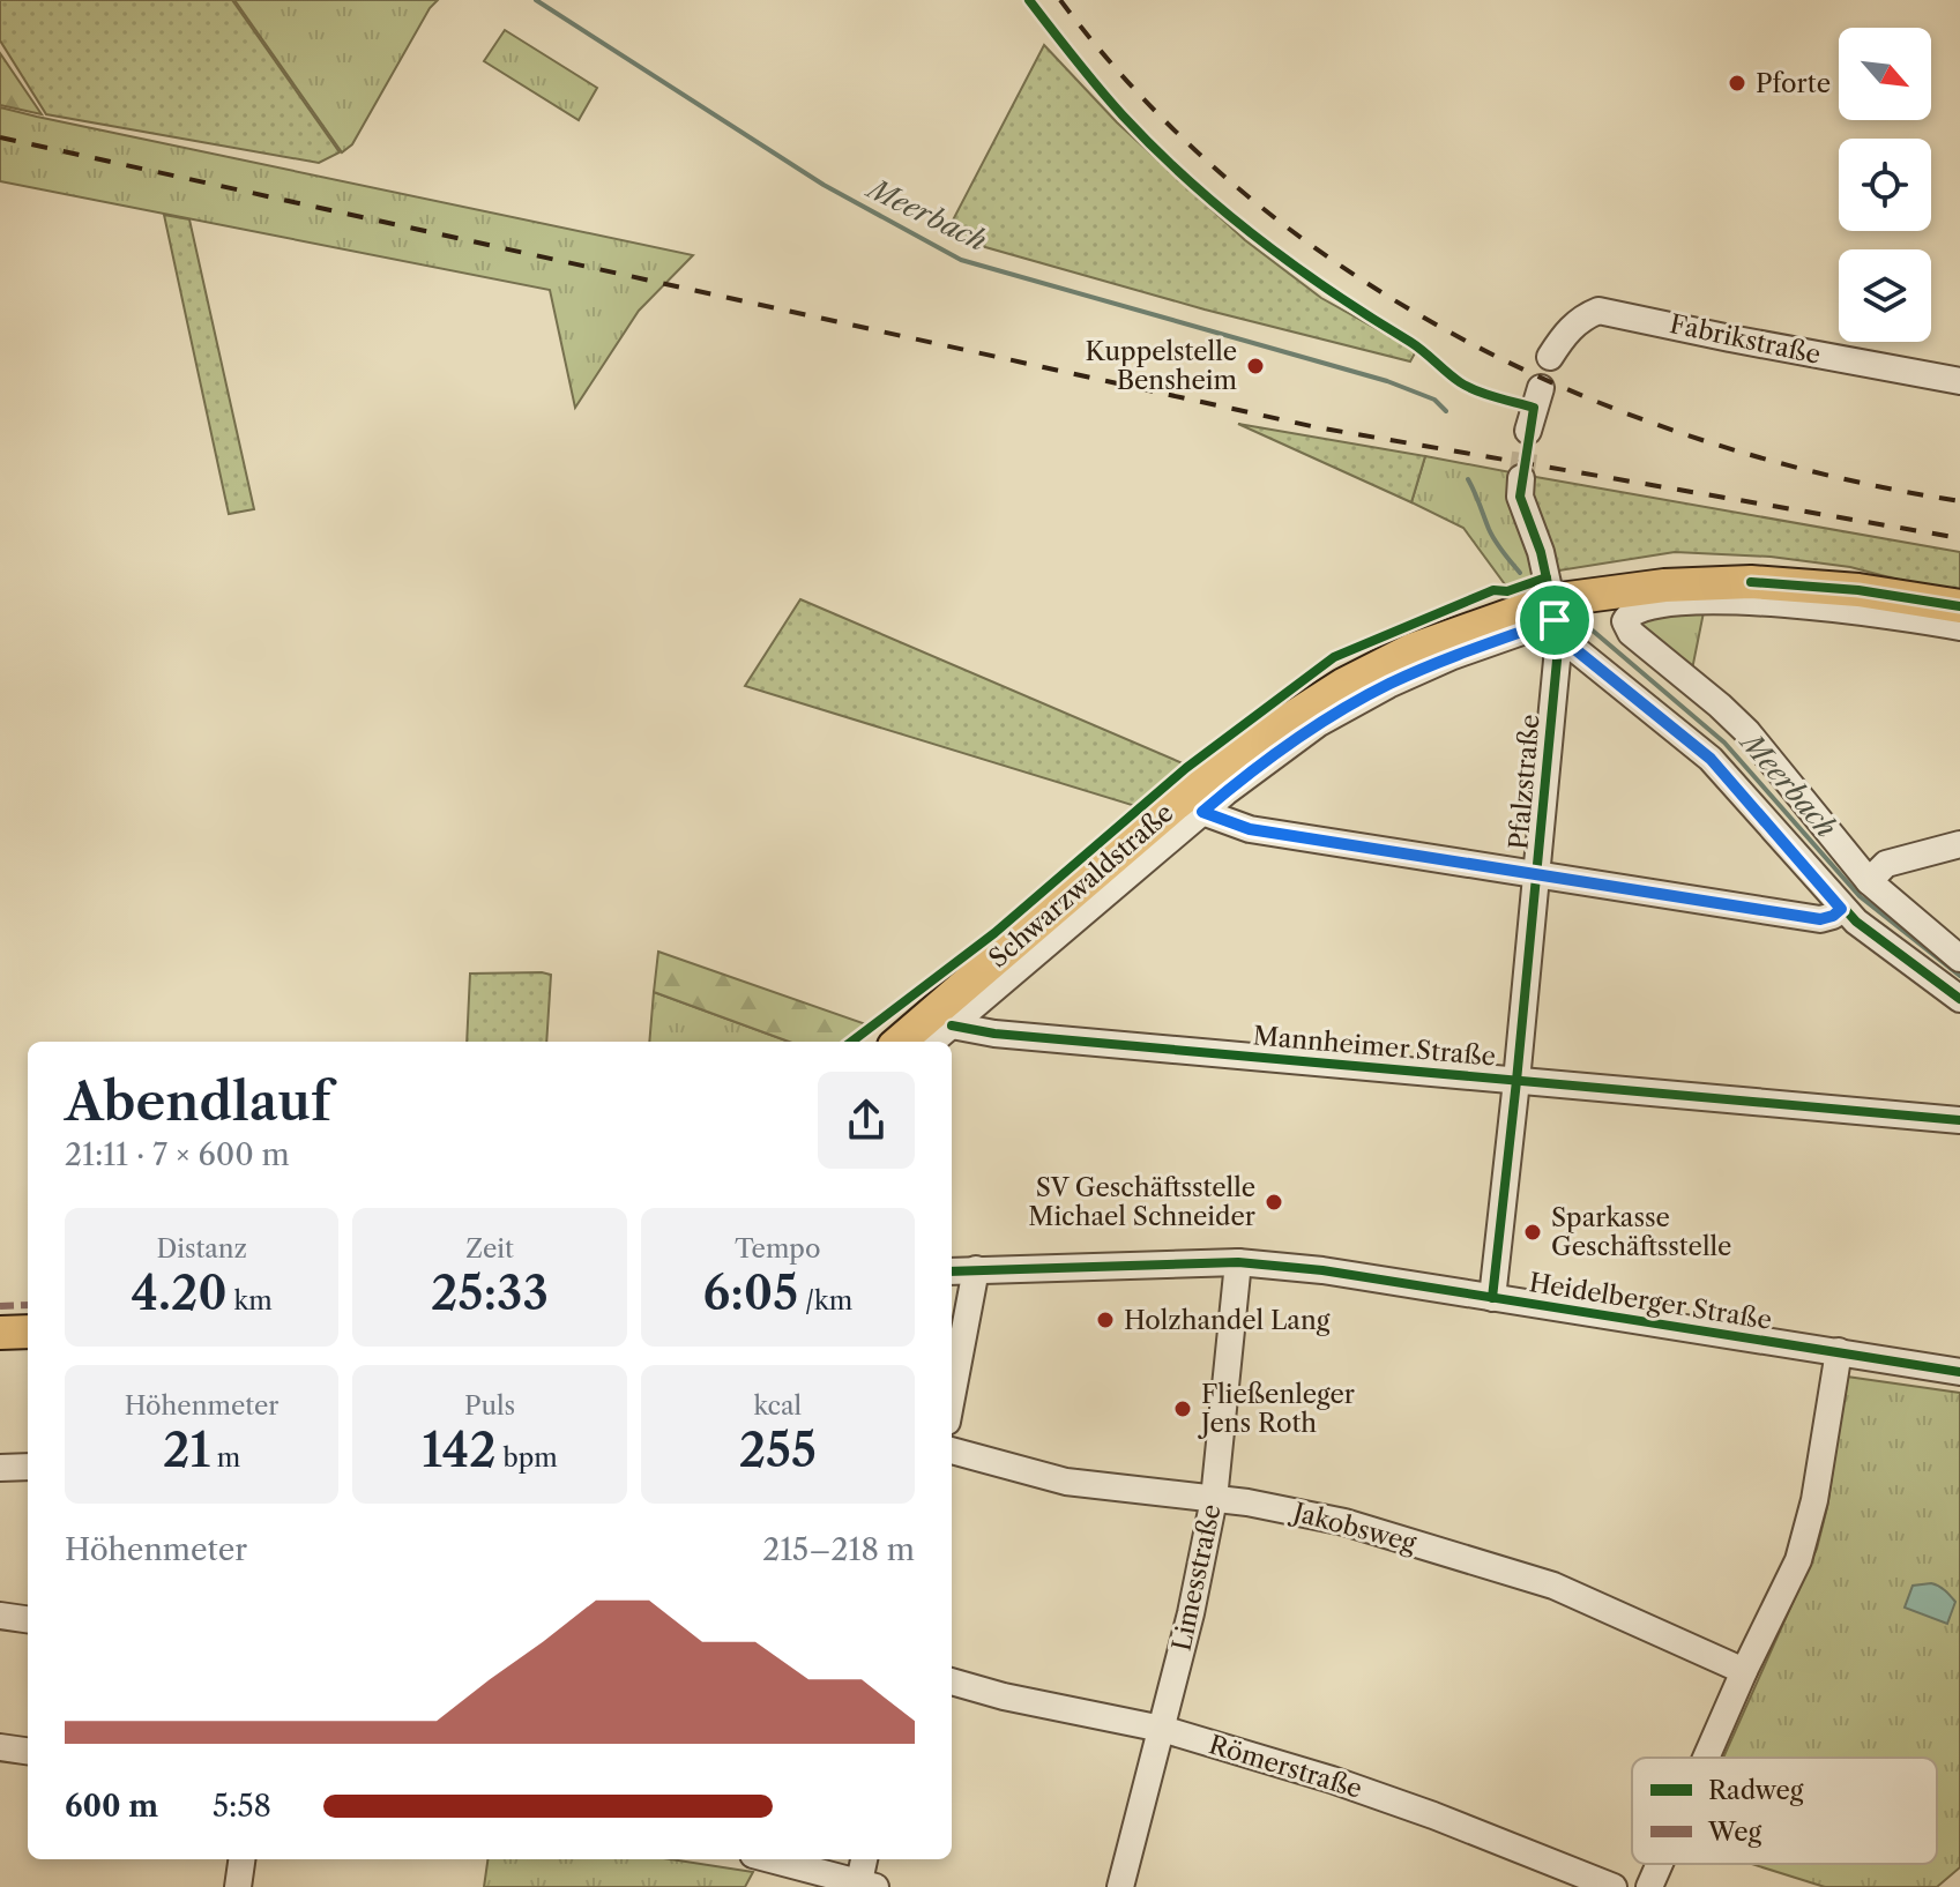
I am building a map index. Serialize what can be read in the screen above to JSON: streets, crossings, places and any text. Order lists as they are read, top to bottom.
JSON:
{
  "streets": {
    "main road": ["Schwarzwaldstraße"],
    "street": [
      "Fabrikstraße",
      "Pfalzstraße",
      "Mannheimer Straße",
      "Heidelberger Straße",
      "Jakobsweg",
      "Limesstraße",
      "Römerstraße"
    ]
  },
  "crossings": [
    ["Pfalzstraße", "Schwarzwaldstraße"],
    ["Pfalzstraße", "Mannheimer Straße"],
    ["Pfalzstraße", "Heidelberger Straße"],
    ["Schwarzwaldstraße", "Mannheimer Straße"],
    ["Heidelberger Straße", "Limesstraße"],
    ["Jakobsweg", "Limesstraße"],
    ["Limesstraße", "Römerstraße"]
  ],
  "water": ["Meerbach"],
  "places": [
    "Pforte",
    "Kuppelstelle Bensheim",
    "SV Geschäftsstelle Michael Schneider",
    "Sparkasse Geschäftsstelle",
    "Holzhandel Lang",
    "Fließenleger Jens Roth"
  ],
  "legend": ["Radweg", "Weg"],
  "north": "bottom right",
  "page": {
    "heading": ["Abendlauf", "21:11 · 7 × 600 m"],
    "stats": [
      ["Distanz", "4.20 km"],
      ["Zeit", "25:33"],
      ["Tempo", "6:05 /km"],
      ["Höhenmeter", "21 m"],
      ["Puls", "142 bpm"],
      ["kcal", "255"]
    ],
    "chart": ["Höhenmeter", "215–218 m"],
    "list": [
      {
        "name": "600 m",
        "note": "5:58"
      }
    ]
  }
}
